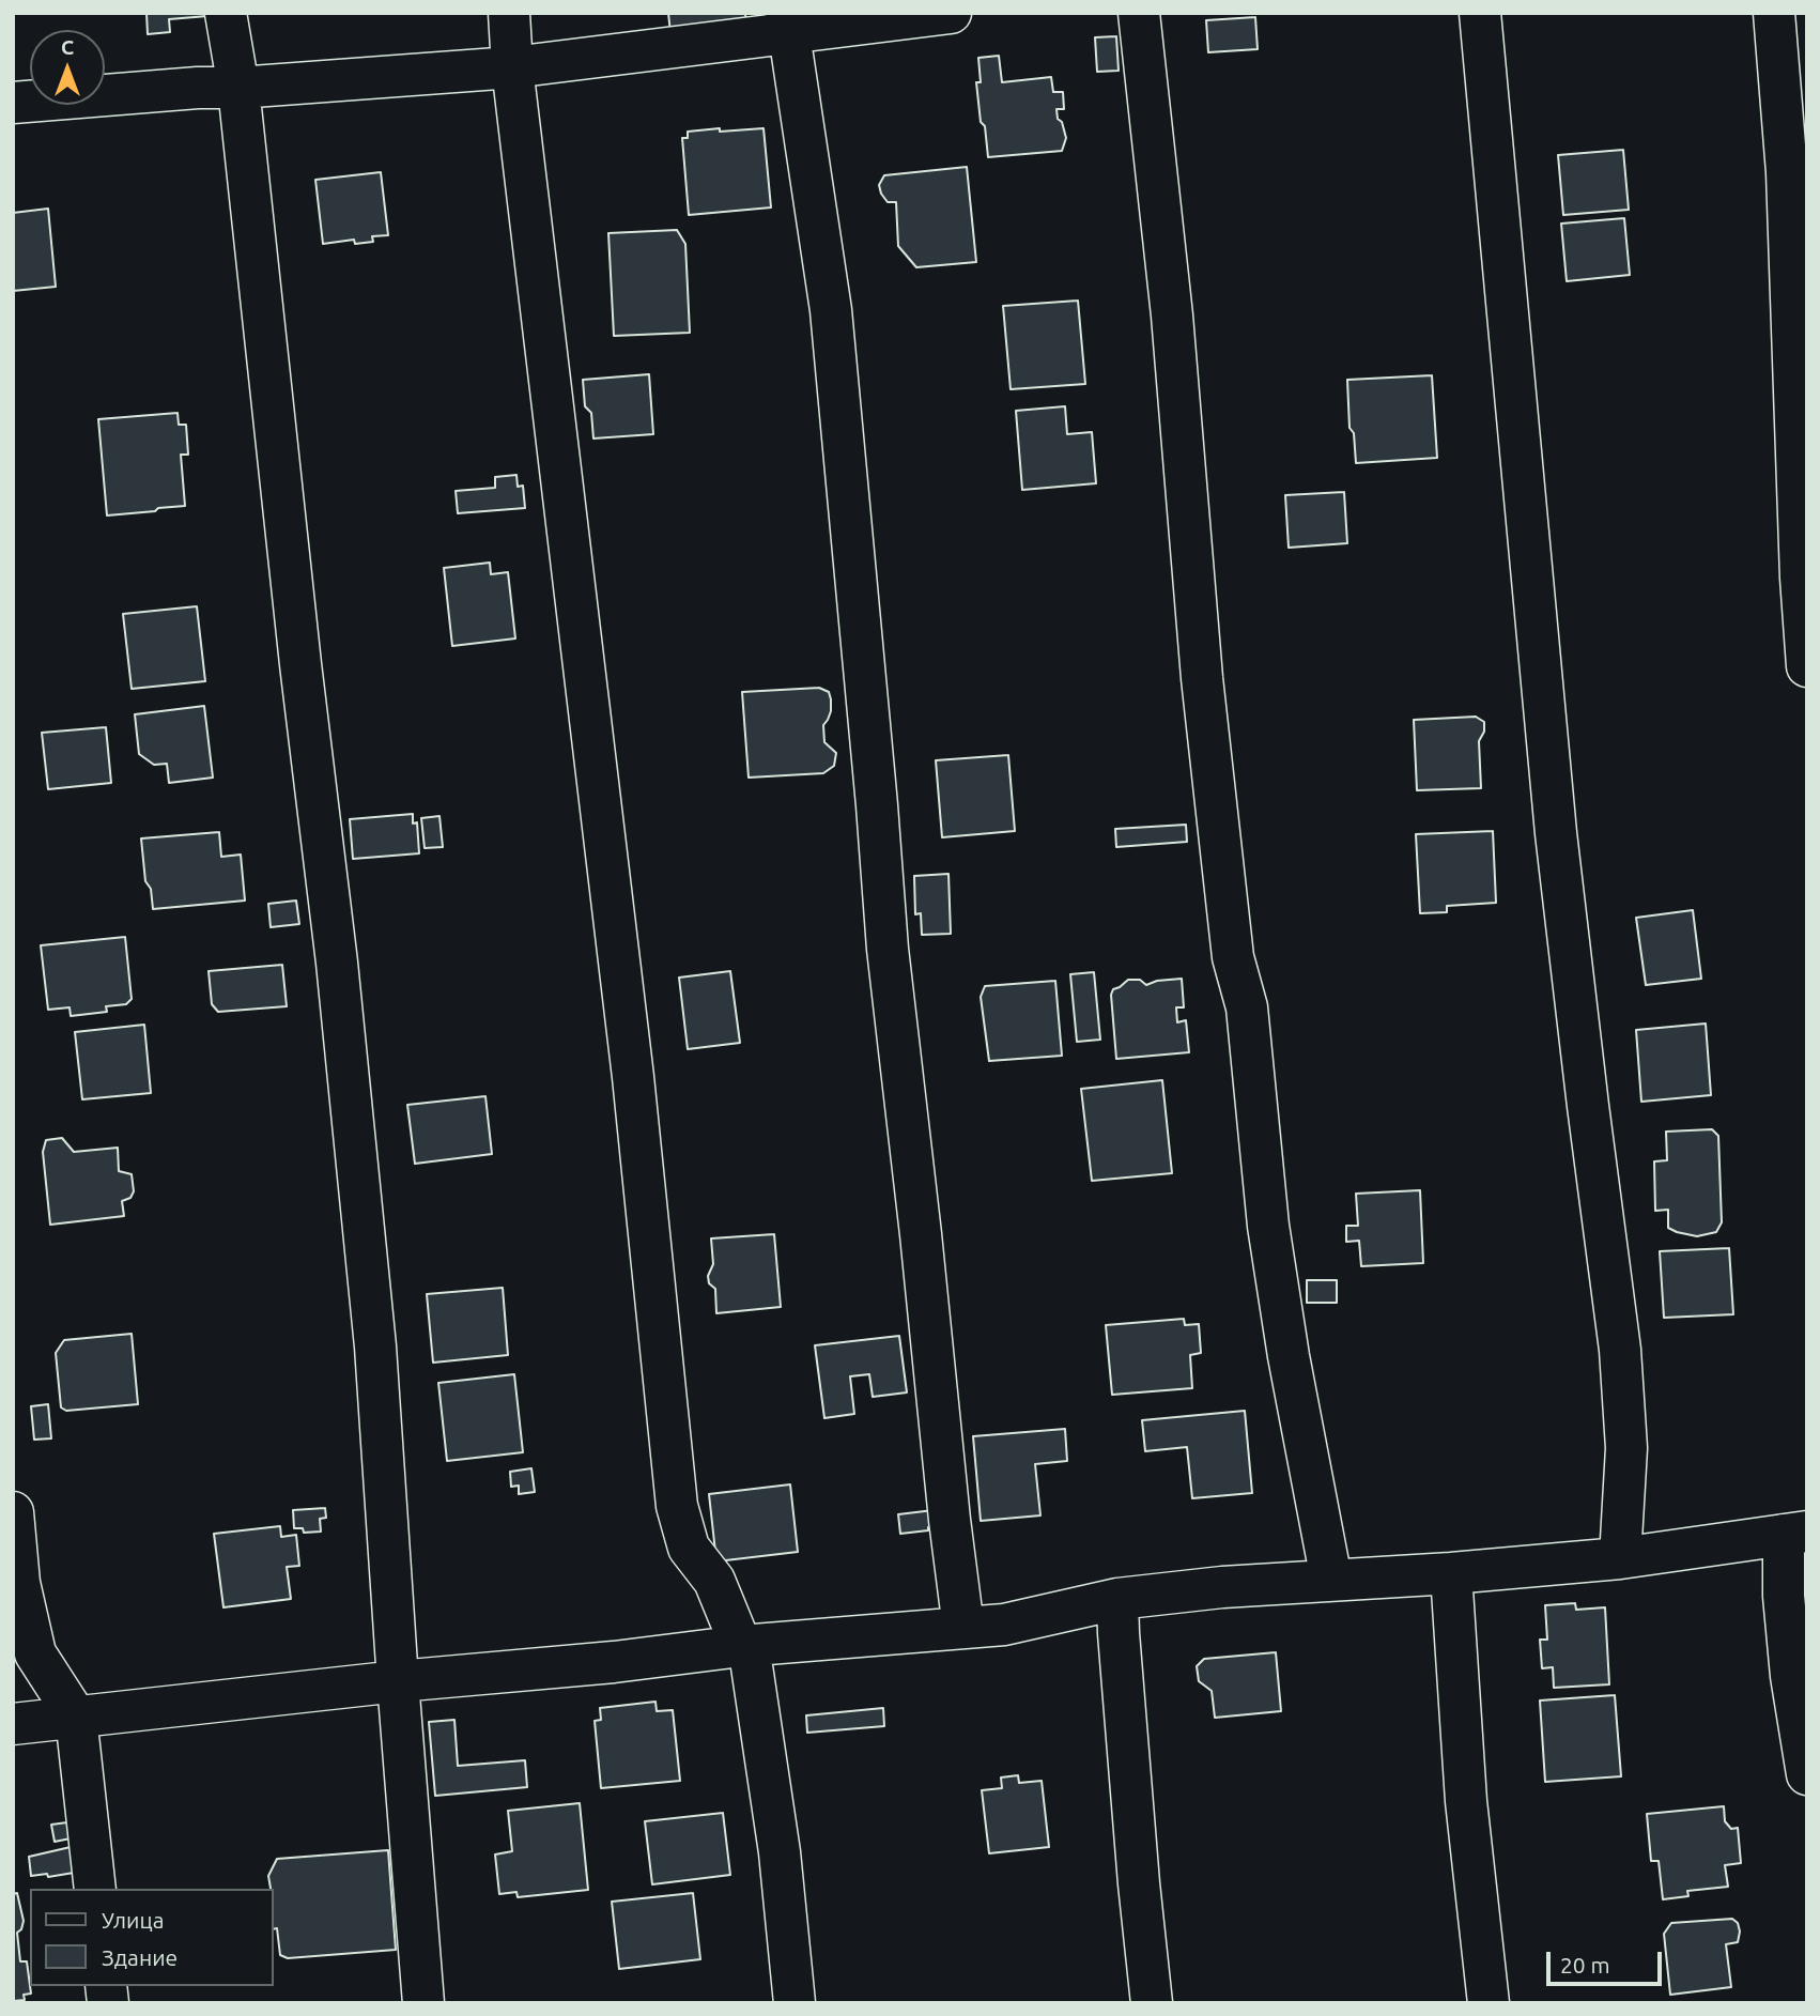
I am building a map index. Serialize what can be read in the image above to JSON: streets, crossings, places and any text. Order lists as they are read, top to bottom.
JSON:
{
  "legend": ["Улица", "Здание"],
  "scale_bar": "20 m",
  "north": "top"
}
